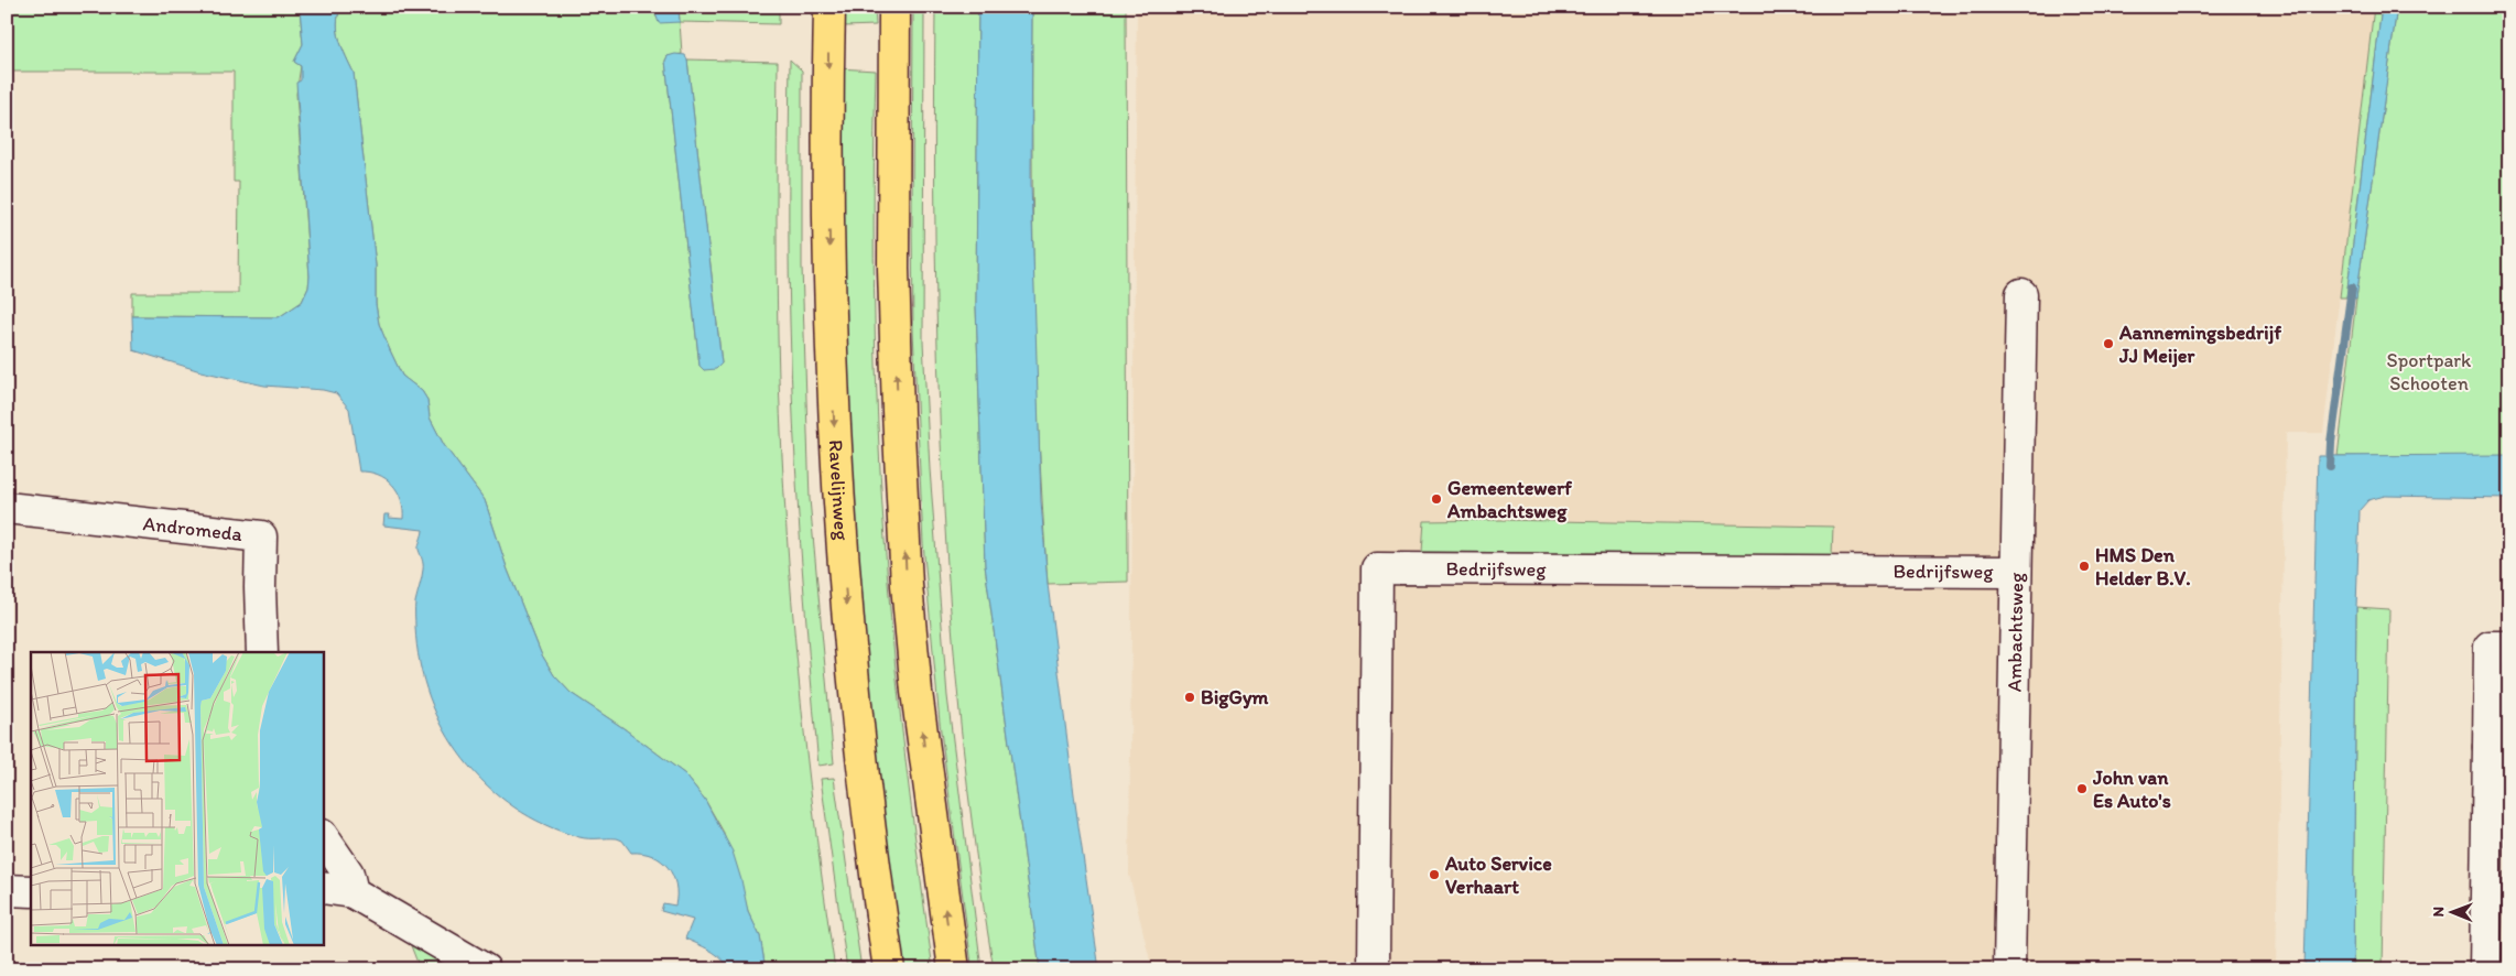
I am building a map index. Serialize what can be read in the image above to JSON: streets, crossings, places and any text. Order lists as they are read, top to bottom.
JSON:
{
  "streets": {
    "main road": ["Ravelijnweg"],
    "street": ["Andromeda", "Bedrijfsweg", "Ambachtsweg"]
  },
  "crossings": [
    ["Bedrijfsweg", "Ambachtsweg"]
  ],
  "parks": ["Sportpark Schooten"],
  "places": [
    "Aannemingsbedrijf JJ Meijer",
    "Gemeentewerf Ambachtsweg",
    "HMS Den Helder B.V.",
    "BigGym",
    "John van Es Auto's",
    "Auto Service Verhaart"
  ],
  "north": "left"
}
